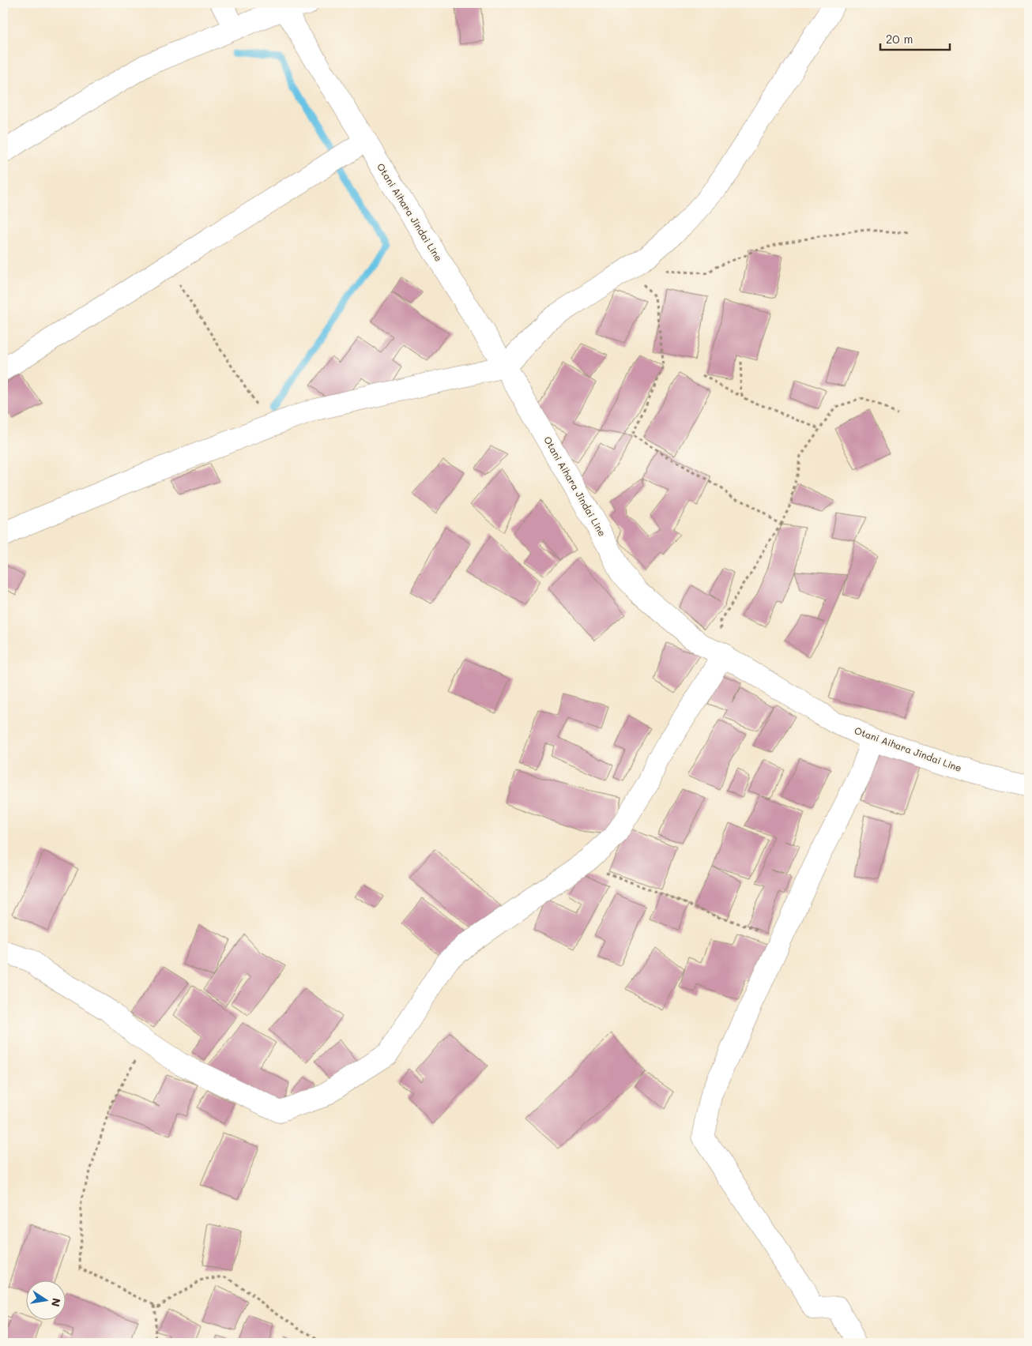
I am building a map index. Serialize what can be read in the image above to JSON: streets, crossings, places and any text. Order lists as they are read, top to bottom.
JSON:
{
  "streets": {
    "street": ["Otani Aihara Jindai Line"]
  },
  "scale_bar": "20 m",
  "north": "right"
}
